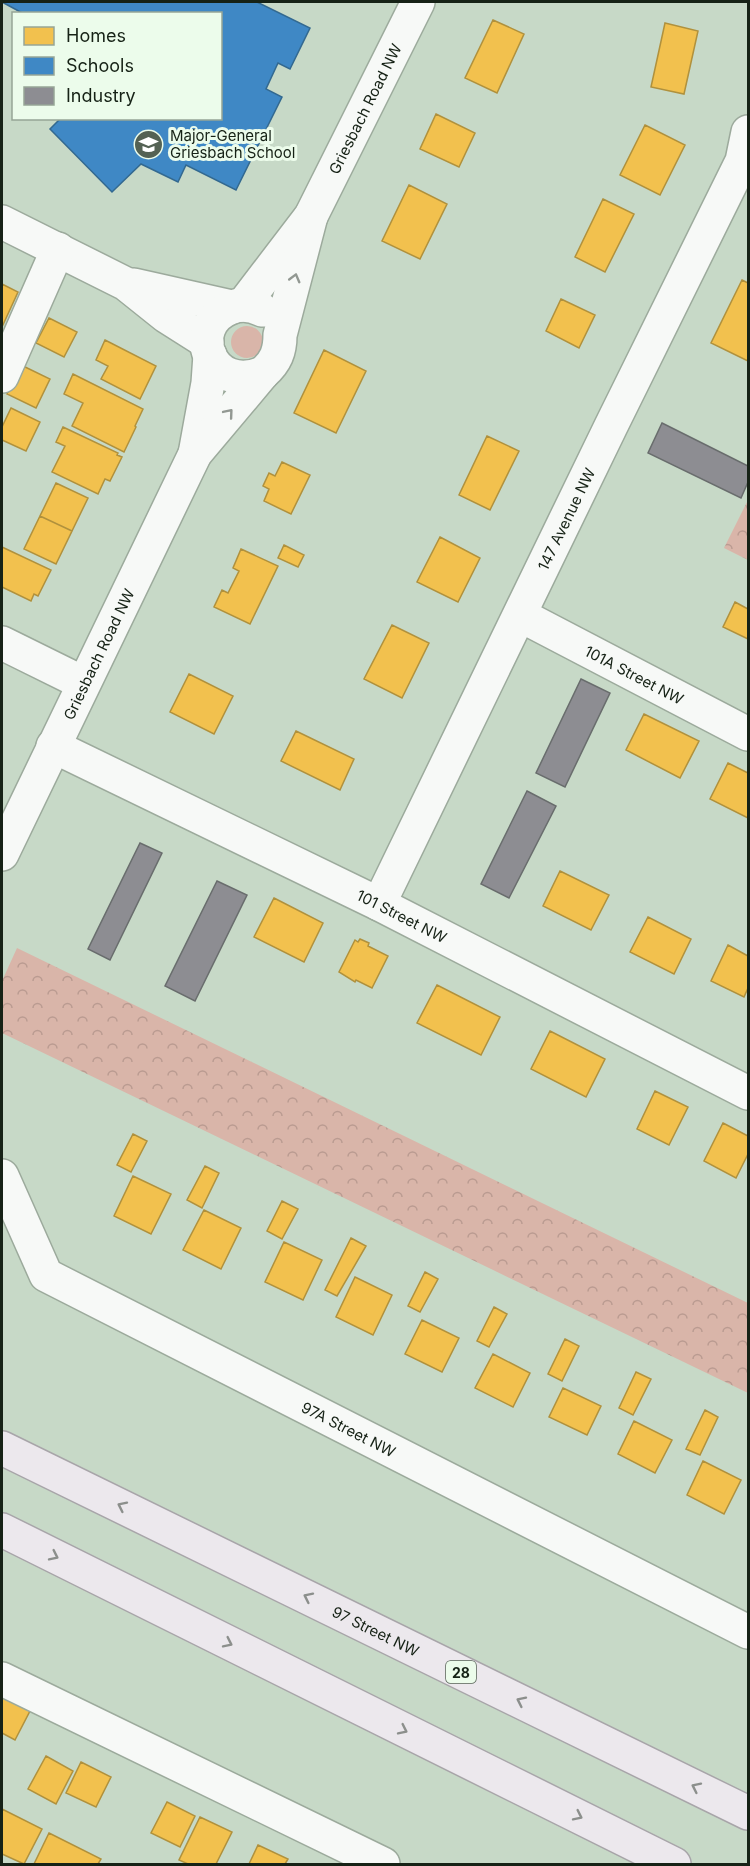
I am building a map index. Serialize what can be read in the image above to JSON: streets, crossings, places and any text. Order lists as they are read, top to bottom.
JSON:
{
  "streets": {
    "main road": ["97 Street NW", "28"],
    "street": [
      "Griesbach Road NW",
      "147 Avenue NW",
      "101A Street NW",
      "101 Street NW",
      "97A Street NW"
    ]
  },
  "crossings": [
    ["Griesbach Road NW", "101 Street NW"],
    ["147 Avenue NW", "101A Street NW"],
    ["147 Avenue NW", "101 Street NW"]
  ],
  "places": {
    "school or university": ["Major-General Griesbach School"]
  },
  "legend": ["Homes", "Schools", "Industry"]
}
